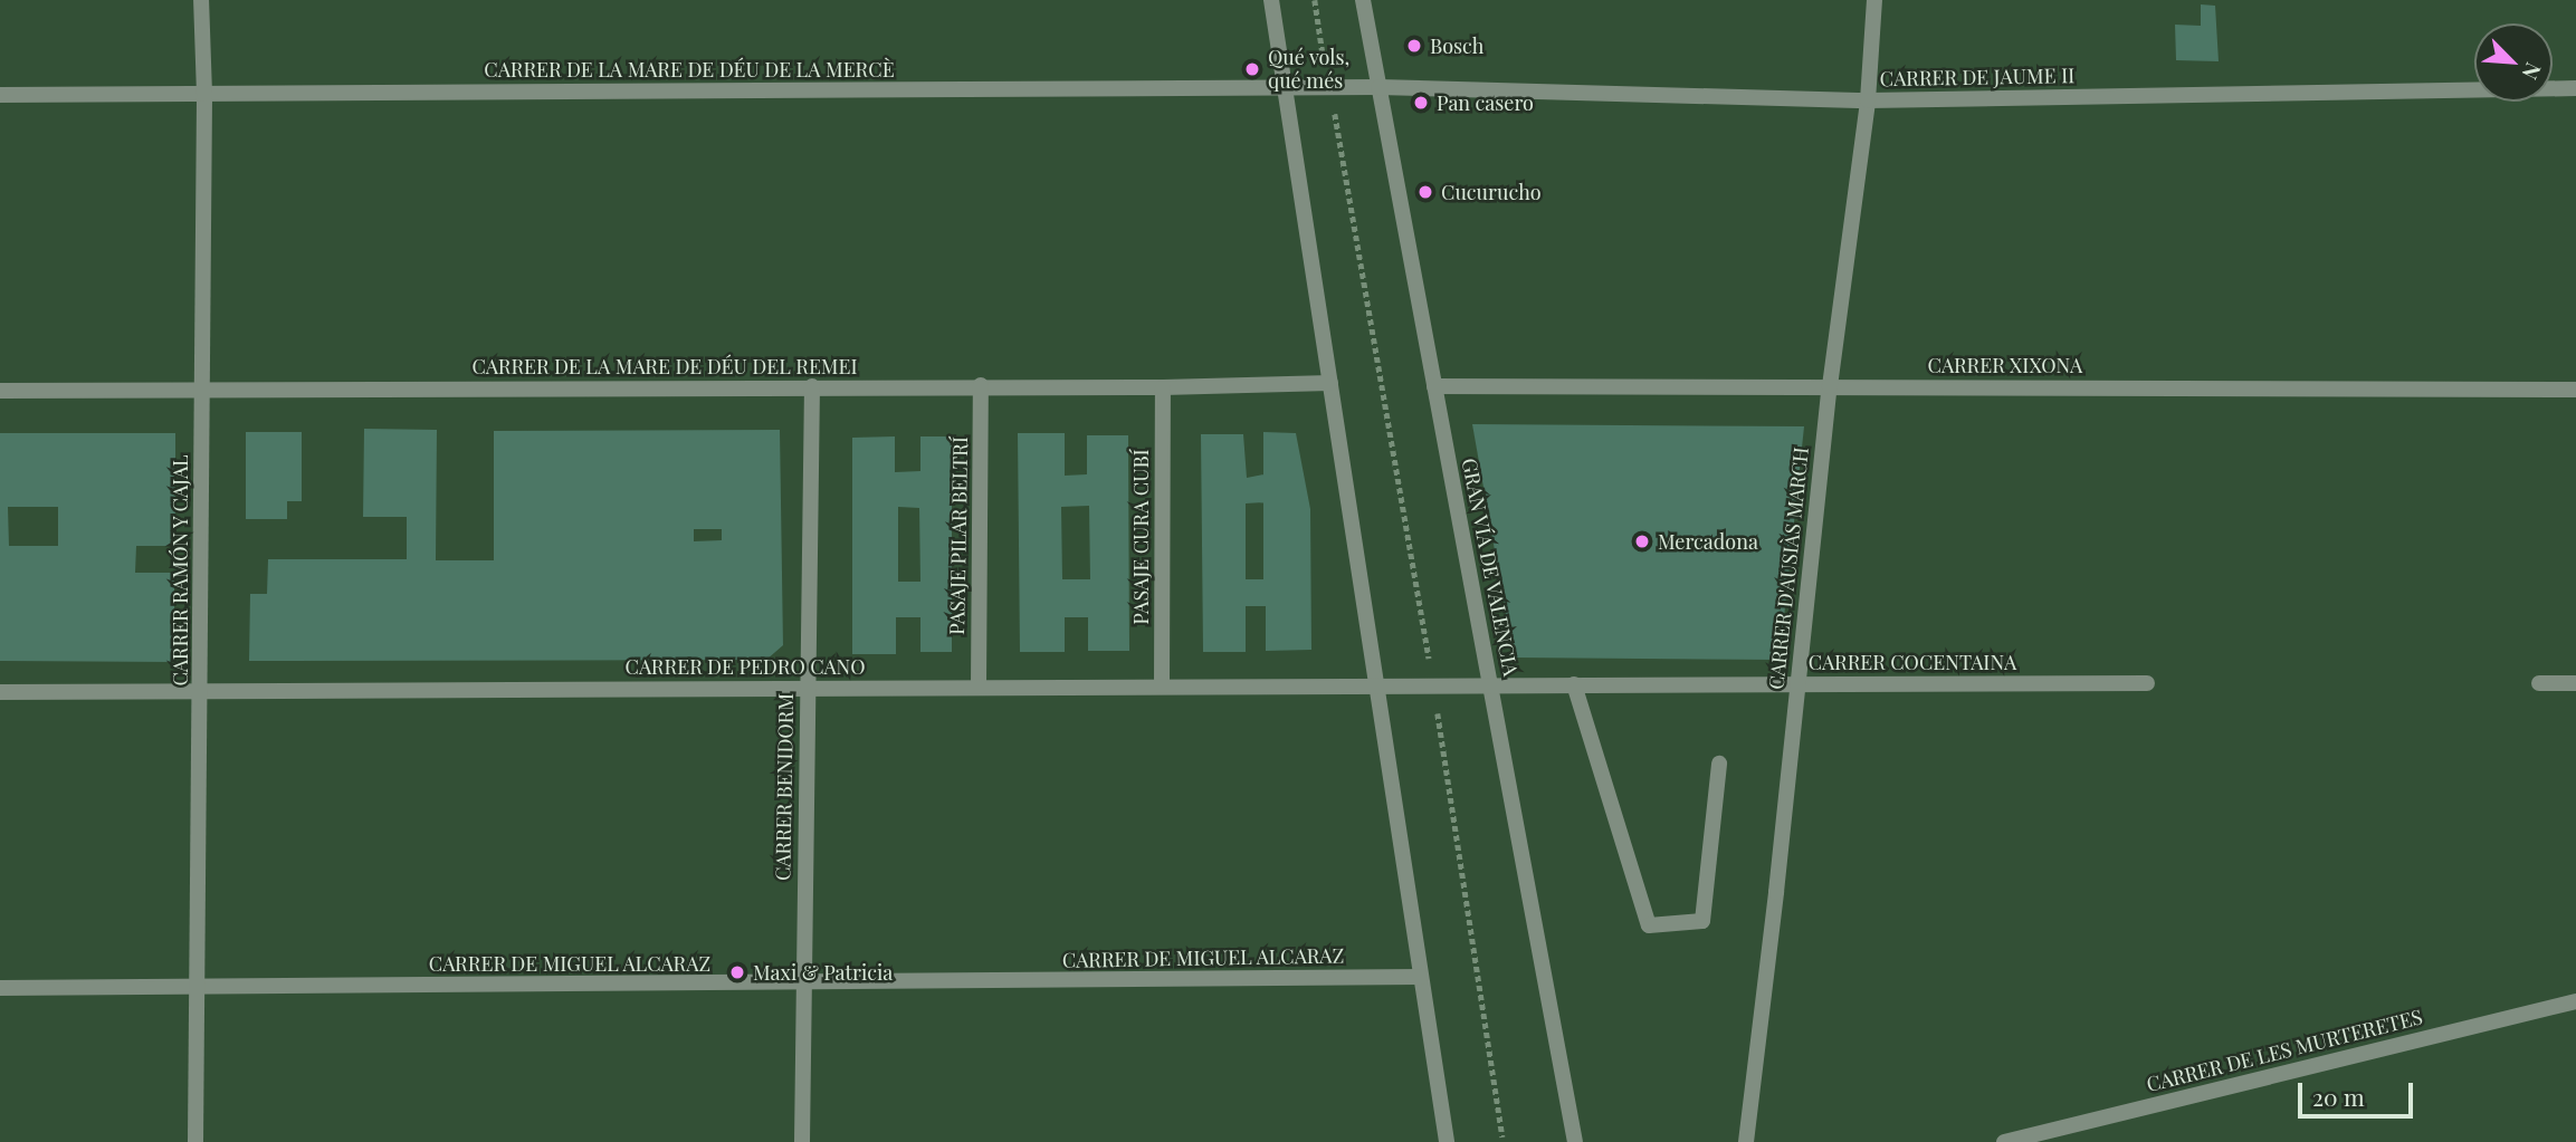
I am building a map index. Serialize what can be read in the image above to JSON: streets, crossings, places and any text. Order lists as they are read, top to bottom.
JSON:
{
  "streets": {
    "street": [
      "CARRER DE LA MARE DE DÉU DE LA MERCÈ",
      "CARRER DE JAUME II",
      "CARRER XIXONA",
      "CARRER DE LA MARE DE DÉU DEL REMEI",
      "PASAJE PILAR BELTRÍ",
      "PASAJE CURA CUBÍ",
      "GRAN VÍA DE VALENCIA",
      "CARRER D'AUSIÀS MARCH",
      "CARRER RAMÓN Y CAJAL",
      "CARRER COCENTAINA",
      "CARRER DE PEDRO CANO",
      "CARRER BENIDORM",
      "CARRER DE MIGUEL ALCARAZ",
      "CARRER DE LES MURTERETES"
    ]
  },
  "crossings": [
    ["CARRER DE LA MARE DE DÉU DE LA MERCÈ", "CARRER DE JAUME II"],
    ["CARRER DE LA MARE DE DÉU DE LA MERCÈ", "GRAN VÍA DE VALENCIA"],
    ["CARRER DE LA MARE DE DÉU DE LA MERCÈ", "CARRER RAMÓN Y CAJAL"],
    ["CARRER DE JAUME II", "GRAN VÍA DE VALENCIA"],
    ["CARRER DE JAUME II", "CARRER D'AUSIÀS MARCH"],
    ["CARRER XIXONA", "GRAN VÍA DE VALENCIA"],
    ["CARRER XIXONA", "CARRER D'AUSIÀS MARCH"],
    ["CARRER DE LA MARE DE DÉU DEL REMEI", "PASAJE PILAR BELTRÍ"],
    ["CARRER DE LA MARE DE DÉU DEL REMEI", "PASAJE CURA CUBÍ"],
    ["CARRER DE LA MARE DE DÉU DEL REMEI", "CARRER RAMÓN Y CAJAL"],
    ["CARRER DE LA MARE DE DÉU DEL REMEI", "CARRER BENIDORM"],
    ["PASAJE PILAR BELTRÍ", "CARRER DE PEDRO CANO"],
    ["PASAJE CURA CUBÍ", "CARRER DE PEDRO CANO"],
    ["GRAN VÍA DE VALENCIA", "CARRER COCENTAINA"],
    ["GRAN VÍA DE VALENCIA", "CARRER DE PEDRO CANO"],
    ["CARRER D'AUSIÀS MARCH", "CARRER COCENTAINA"],
    ["CARRER RAMÓN Y CAJAL", "CARRER DE PEDRO CANO"],
    ["CARRER RAMÓN Y CAJAL", "CARRER DE MIGUEL ALCARAZ"],
    ["CARRER COCENTAINA", "CARRER DE PEDRO CANO"],
    ["CARRER DE PEDRO CANO", "CARRER BENIDORM"],
    ["CARRER BENIDORM", "CARRER DE MIGUEL ALCARAZ"]
  ],
  "places": [
    "Bosch",
    "Qué vols, qué més",
    "Pan casero",
    "Cucurucho",
    "Mercadona",
    "Maxi & Patricia"
  ],
  "scale_bar": "20 m",
  "north": "bottom right"
}
